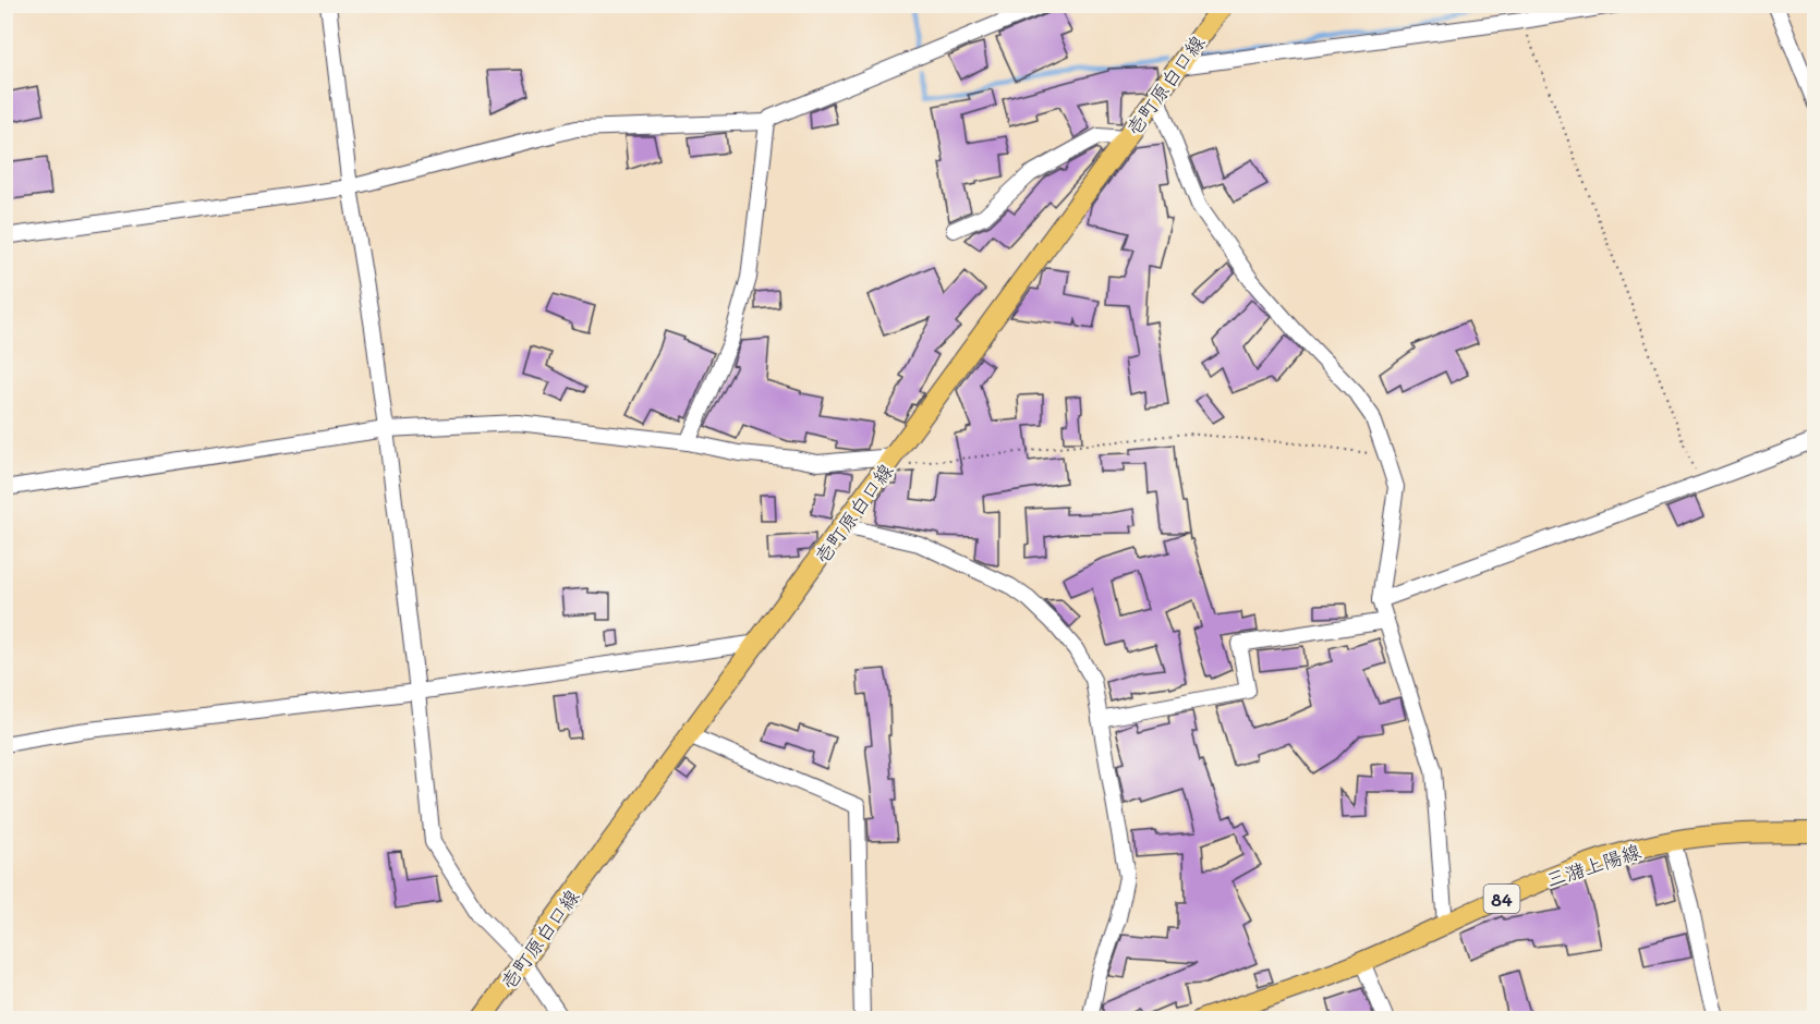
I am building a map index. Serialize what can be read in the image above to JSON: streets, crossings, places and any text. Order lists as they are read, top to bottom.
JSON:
{
  "streets": {
    "main road": ["壱町原白口線", "三潴上陽線", "84"]
  }
}
